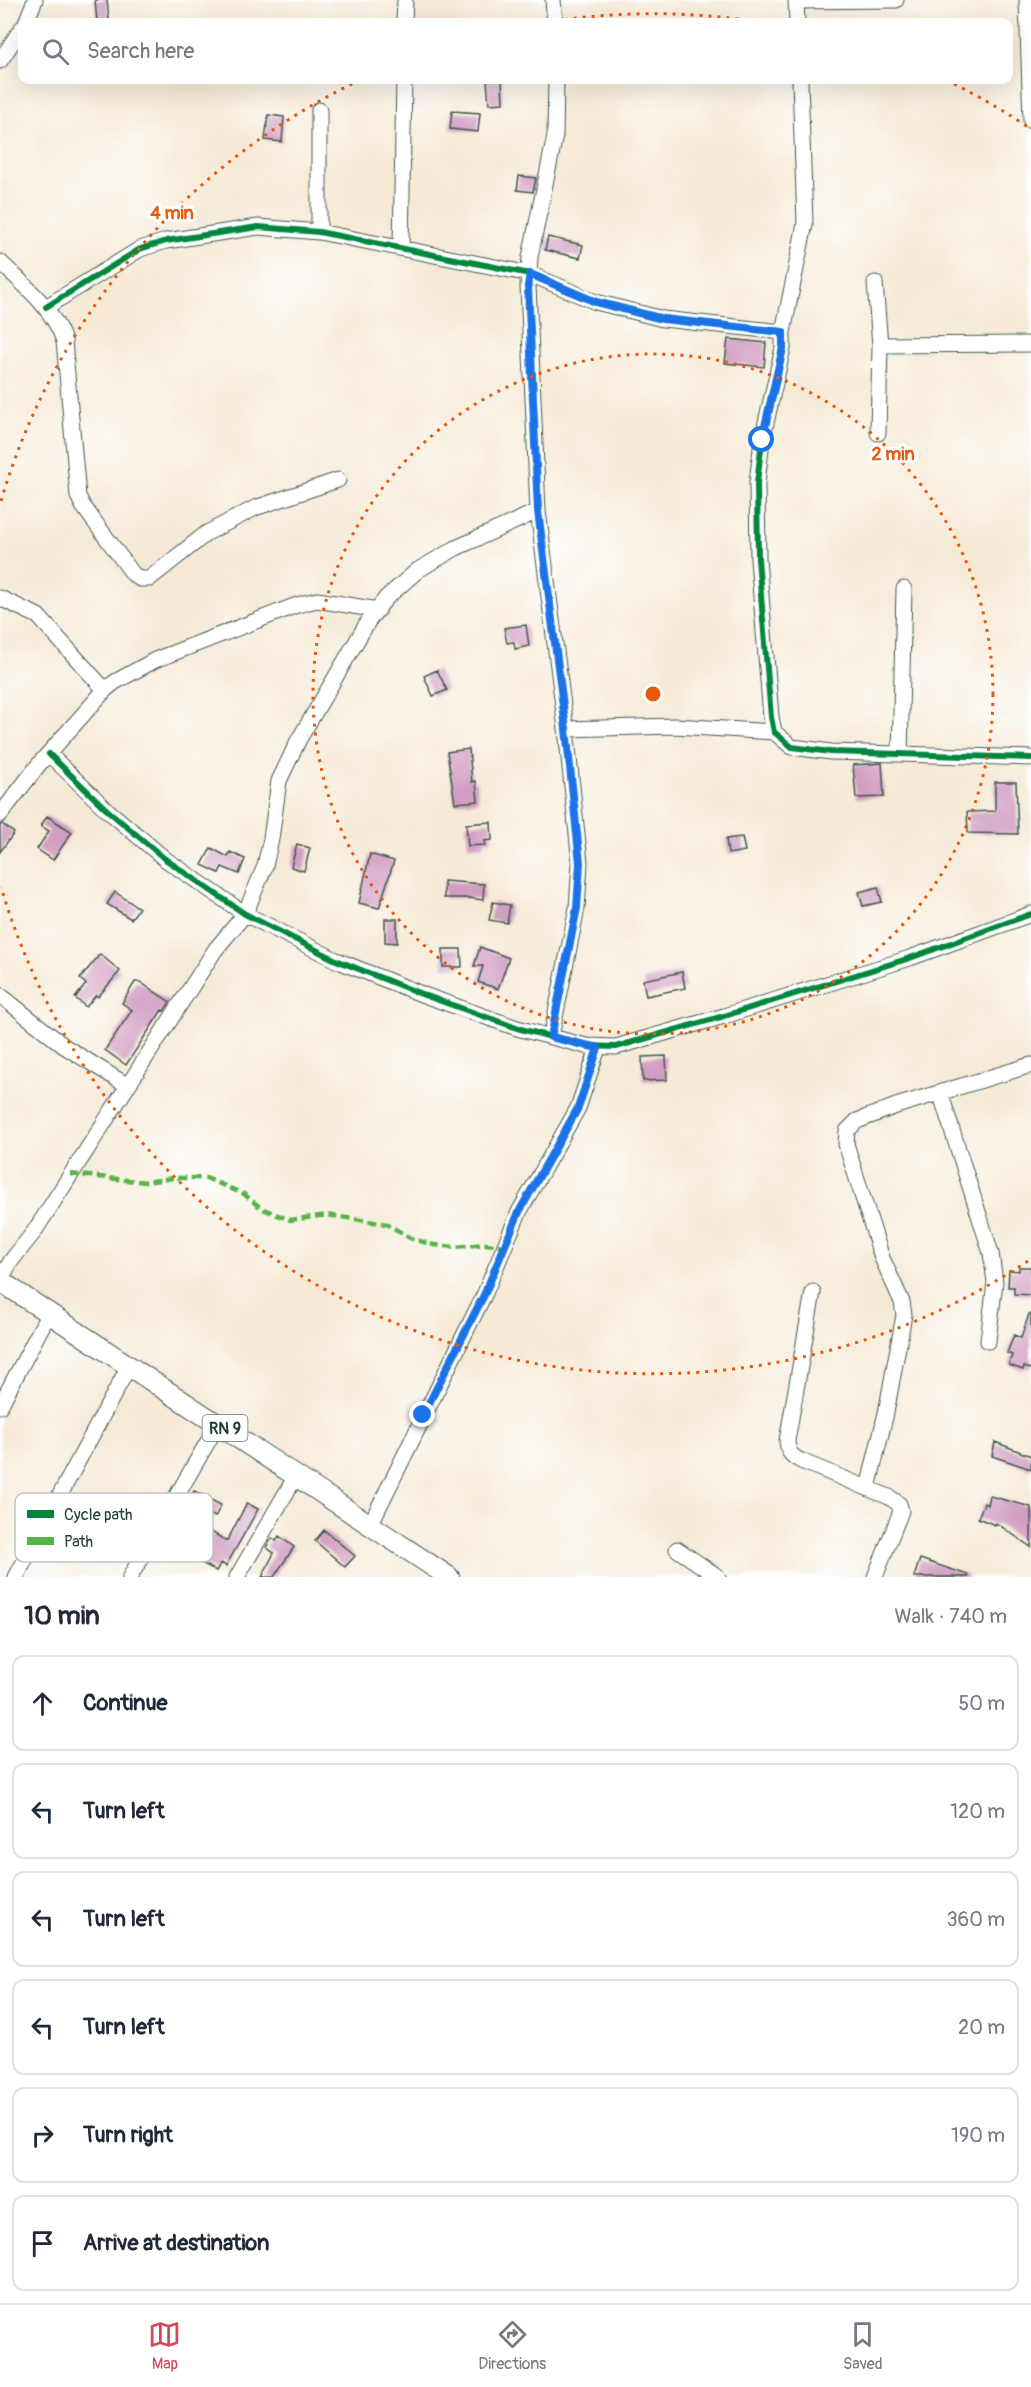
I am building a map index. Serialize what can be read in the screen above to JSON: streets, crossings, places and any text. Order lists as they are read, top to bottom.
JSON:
{
  "streets": {
    "main road": ["RN 9"]
  },
  "legend": ["Cycle path", "Path"],
  "page": {
    "search": "Search here",
    "heading": ["10 min", "Walk · 740 m"],
    "list": [
      ["Continue", "50 m"],
      ["Turn left", "120 m"],
      ["Turn left", "360 m"],
      ["Turn left", "20 m"],
      ["Turn right", "190 m"],
      "Arrive at destination"
    ],
    "nav": ["Map", "Directions", "Saved"]
  },
  "rings": ["4 min", "2 min"]
}
